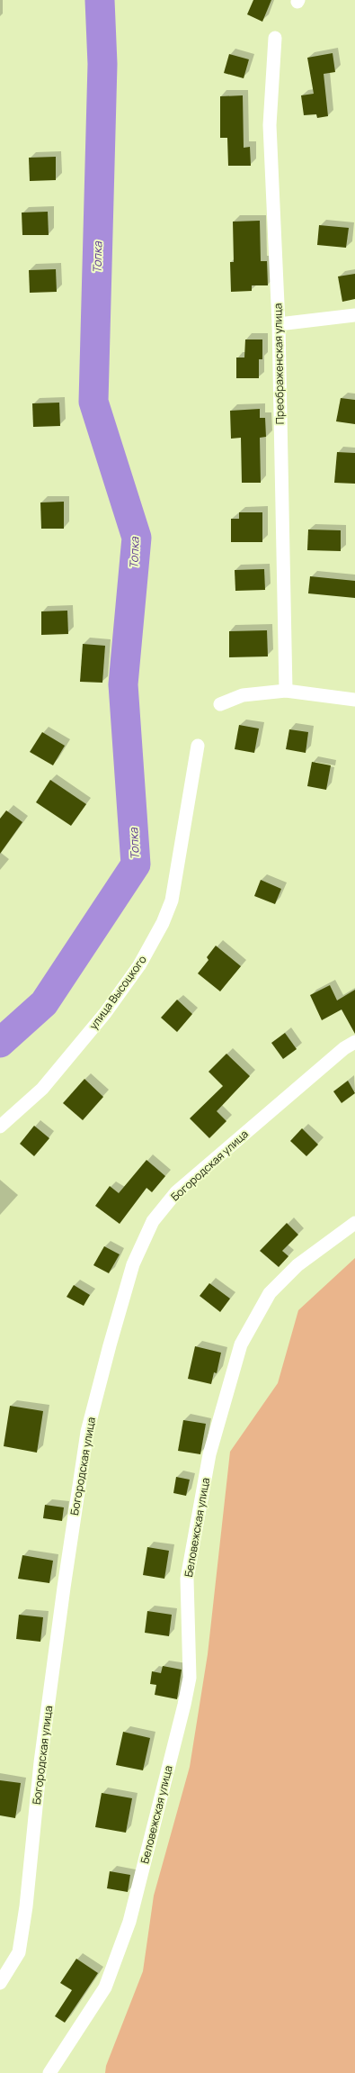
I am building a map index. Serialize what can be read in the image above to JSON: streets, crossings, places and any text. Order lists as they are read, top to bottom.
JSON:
{
  "streets": {
    "street": [
      "Преображенская улица",
      "улица Высоцкого",
      "Богородская улица",
      "Беловежская улица"
    ]
  },
  "water": ["Топка"]
}
